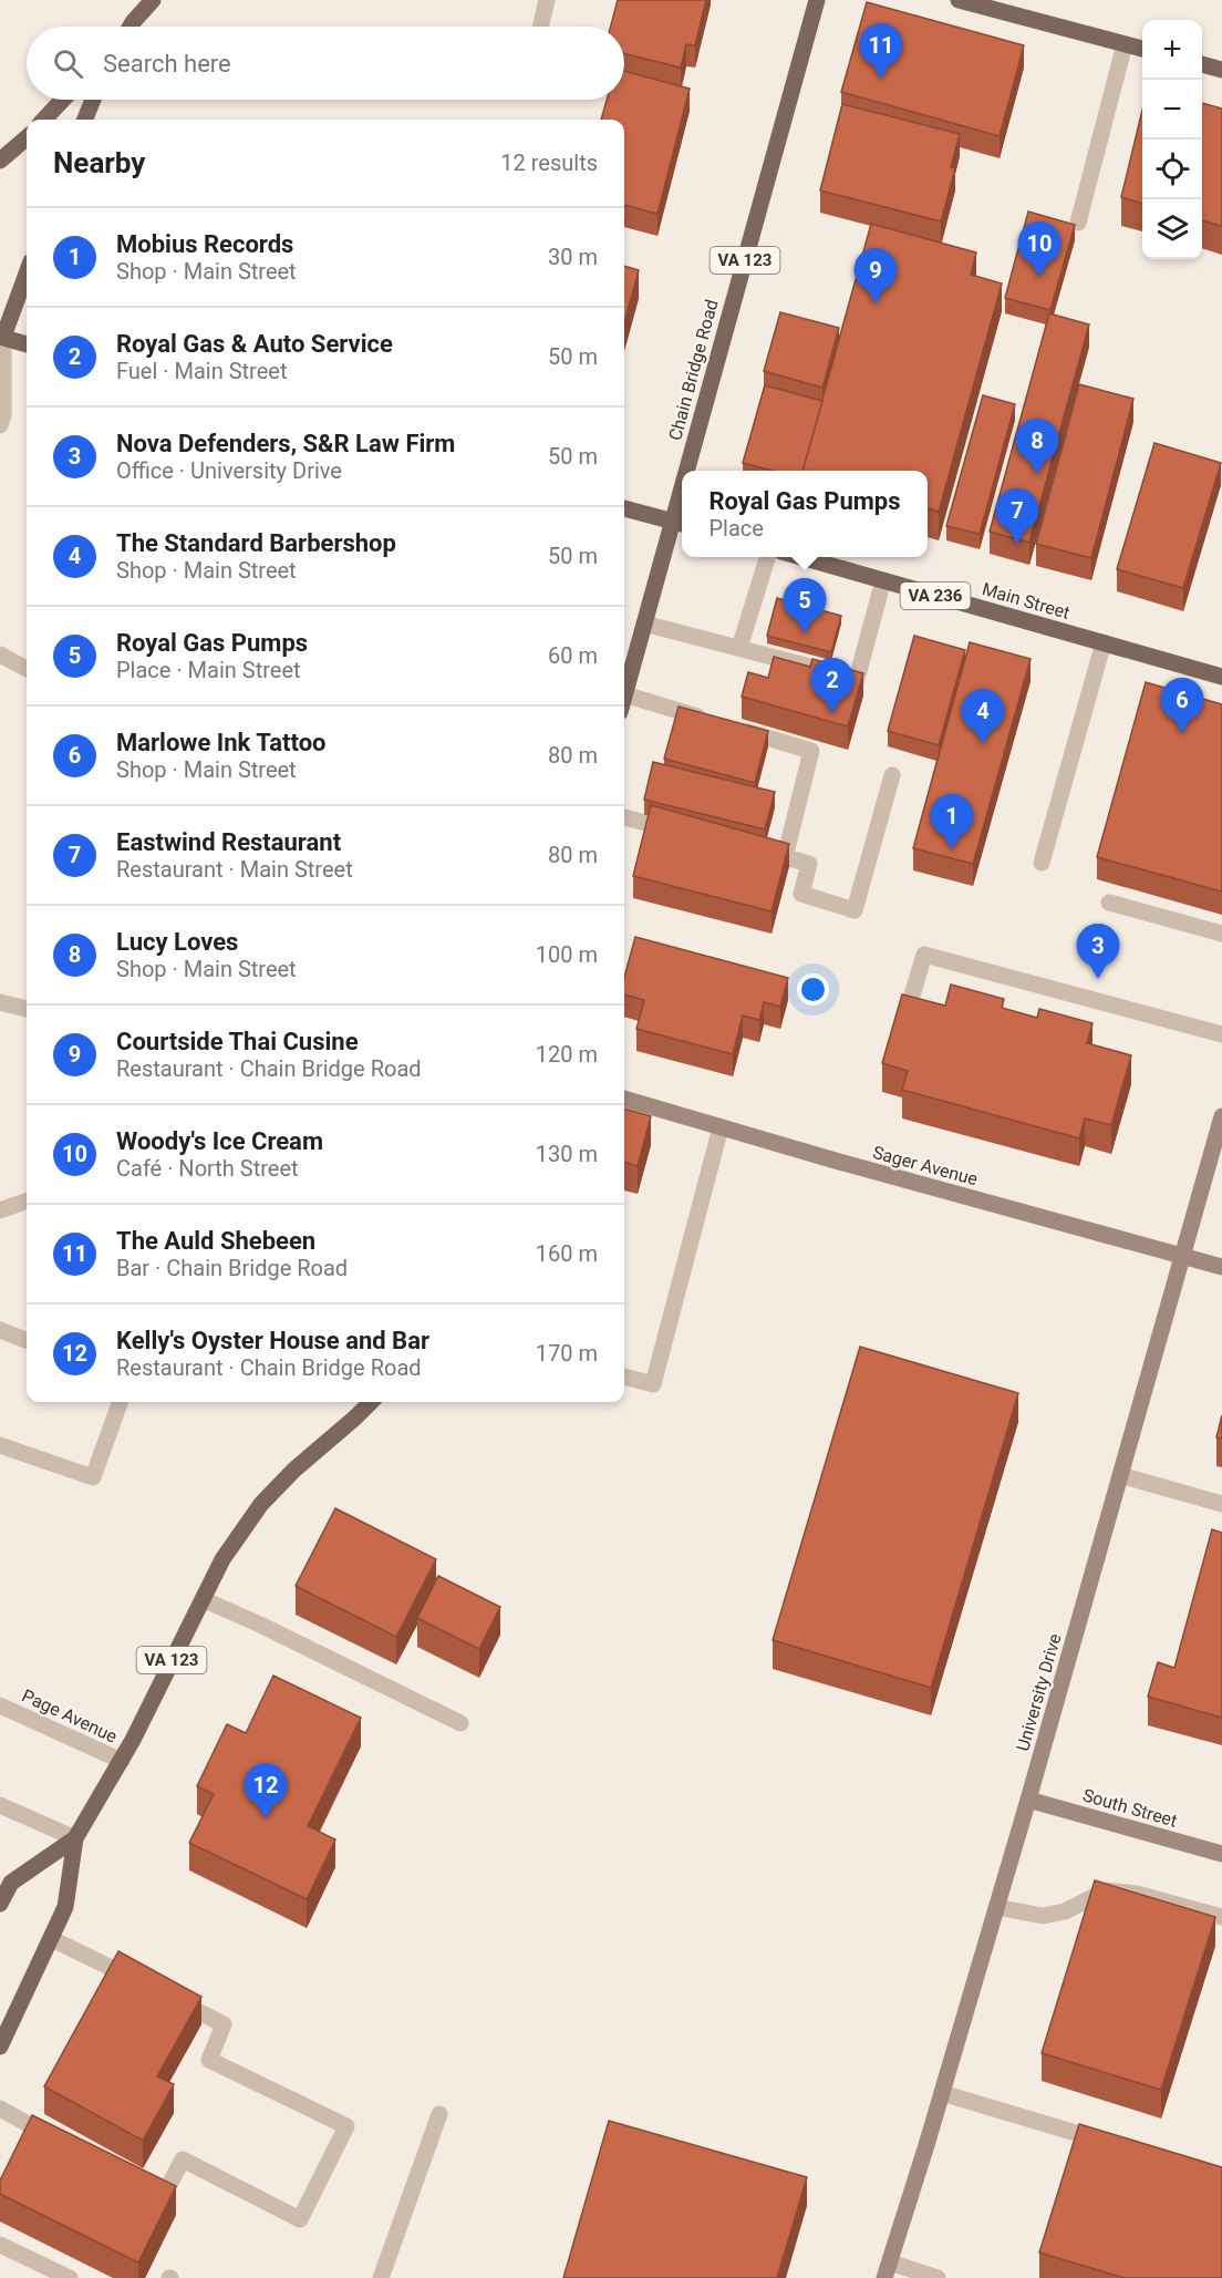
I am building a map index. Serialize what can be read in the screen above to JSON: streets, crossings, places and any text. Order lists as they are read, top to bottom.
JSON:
{
  "streets": {
    "main road": [
      "VA 123",
      "Chain Bridge Road",
      "VA 236",
      "Main Street"
    ],
    "street": [
      "Sager Avenue",
      "University Drive",
      "Page Avenue",
      "South Street"
    ]
  },
  "crossings": [
    ["VA 123", "Page Avenue"],
    ["Sager Avenue", "University Drive"],
    ["University Drive", "South Street"]
  ],
  "page": {
    "map_buttons": ["+", "−"],
    "pins": [
      "11",
      "10",
      "9",
      "8",
      "7",
      "5",
      "2",
      "6",
      "4",
      "1",
      "3",
      "12"
    ],
    "search": "Search here",
    "heading": ["Nearby", "12 results"],
    "list": [
      {
        "mark": "1",
        "name": "Mobius Records",
        "note": "Shop · Main Street",
        "value": "30 m"
      },
      {
        "mark": "2",
        "name": "Royal Gas & Auto Service",
        "note": "Fuel · Main Street",
        "value": "50 m"
      },
      {
        "mark": "3",
        "name": "Nova Defenders, S&R Law Firm",
        "note": "Office · University Drive",
        "value": "50 m"
      },
      {
        "mark": "4",
        "name": "The Standard Barbershop",
        "note": "Shop · Main Street",
        "value": "50 m"
      },
      {
        "mark": "5",
        "name": "Royal Gas Pumps",
        "note": "Place · Main Street",
        "value": "60 m"
      },
      {
        "mark": "6",
        "name": "Marlowe Ink Tattoo",
        "note": "Shop · Main Street",
        "value": "80 m"
      },
      {
        "mark": "7",
        "name": "Eastwind Restaurant",
        "note": "Restaurant · Main Street",
        "value": "80 m"
      },
      {
        "mark": "8",
        "name": "Lucy Loves",
        "note": "Shop · Main Street",
        "value": "100 m"
      },
      {
        "mark": "9",
        "name": "Courtside Thai Cusine",
        "note": "Restaurant · Chain Bridge Road",
        "value": "120 m"
      },
      {
        "mark": "10",
        "name": "Woody's Ice Cream",
        "note": "Café · North Street",
        "value": "130 m"
      },
      {
        "mark": "11",
        "name": "The Auld Shebeen",
        "note": "Bar · Chain Bridge Road",
        "value": "160 m"
      },
      {
        "mark": "12",
        "name": "Kelly's Oyster House and Bar",
        "note": "Restaurant · Chain Bridge Road",
        "value": "170 m"
      }
    ],
    "popup": ["Royal Gas Pumps", "Place"]
  }
}
